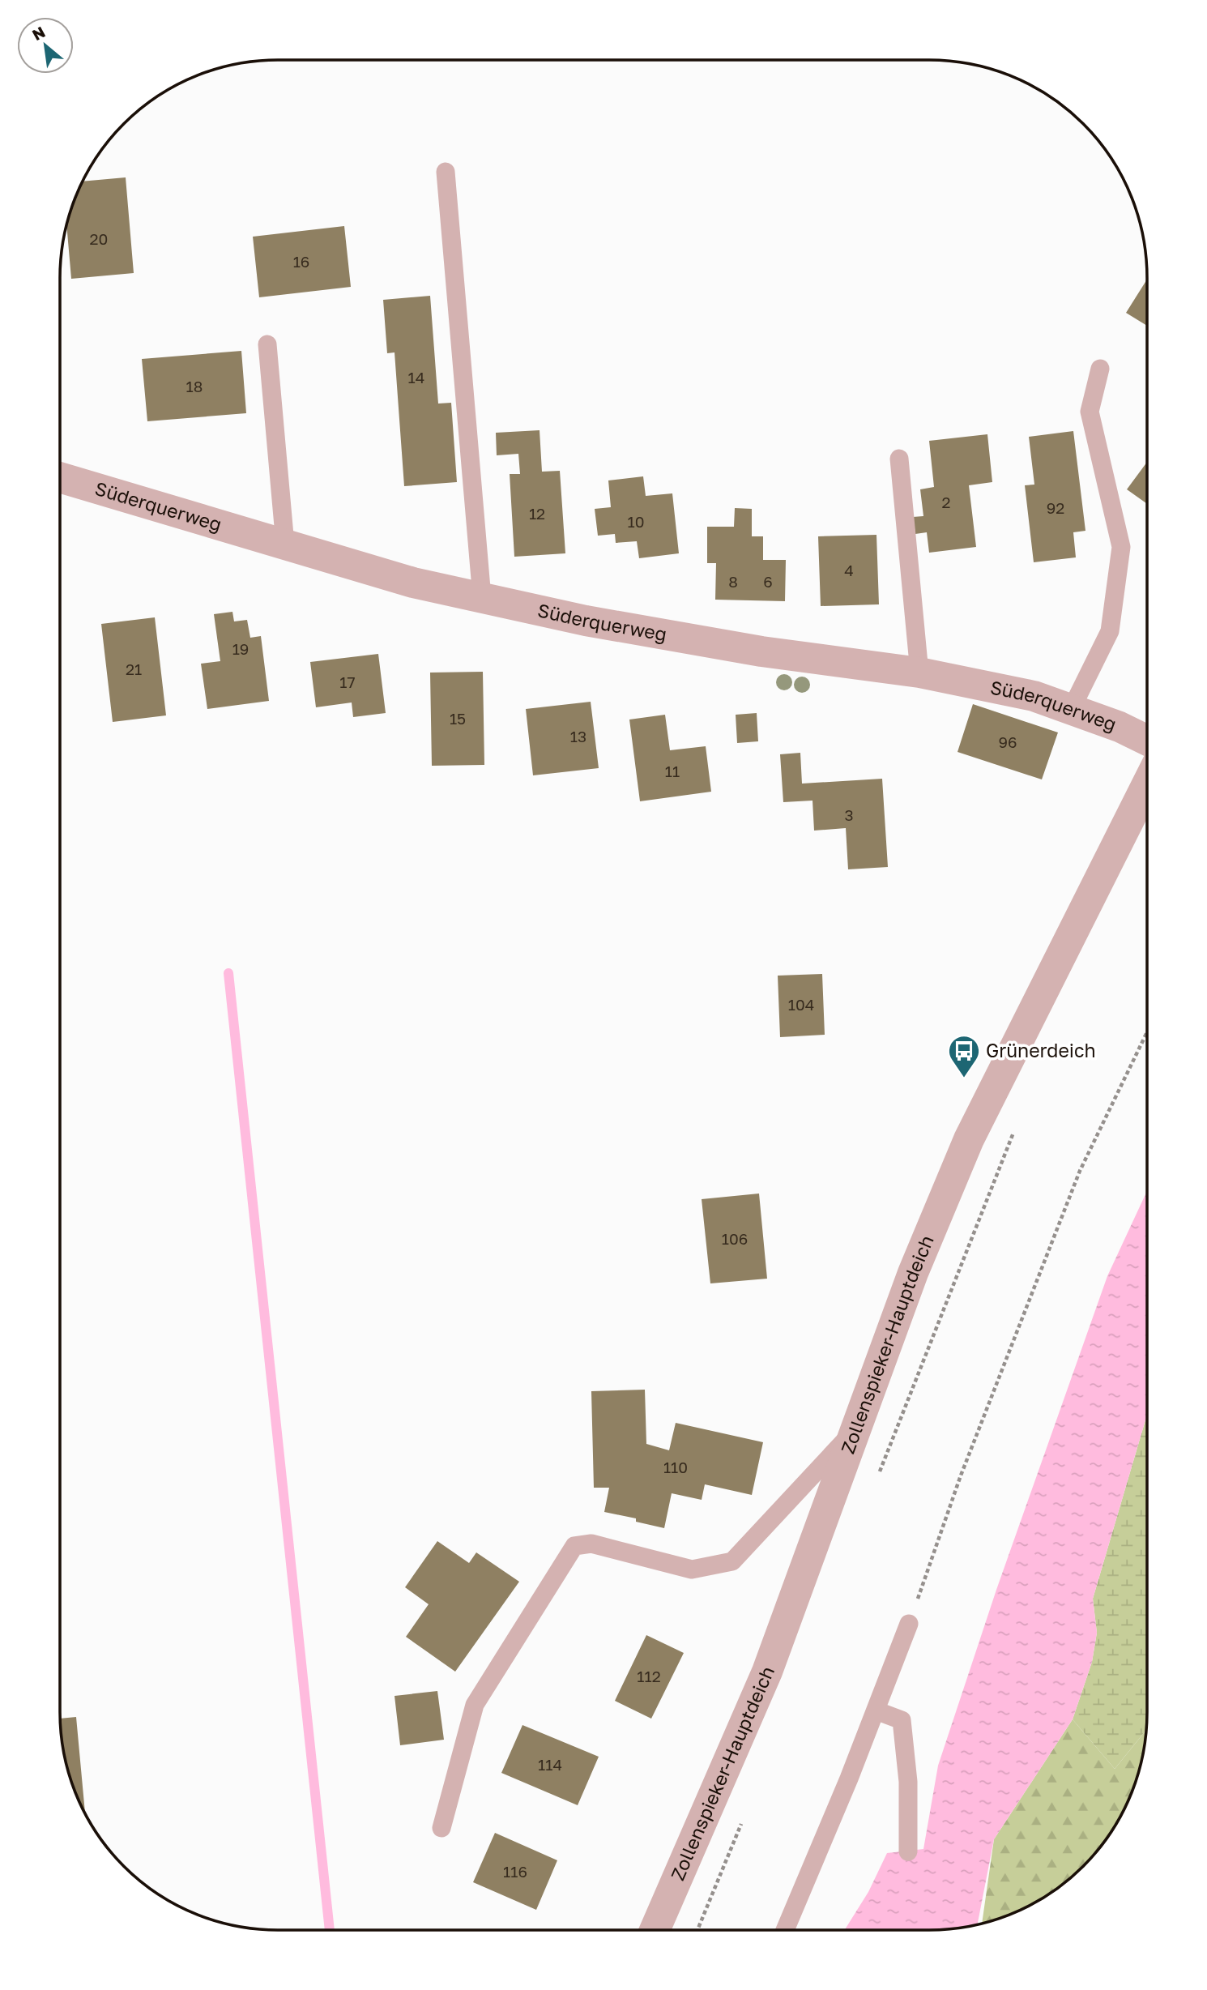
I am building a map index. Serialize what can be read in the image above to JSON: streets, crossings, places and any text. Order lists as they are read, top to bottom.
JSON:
{
  "streets": {
    "street": ["Süderquerweg", "Zollenspieker-Hauptdeich"]
  },
  "places": {
    "bus stop": ["Grünerdeich"]
  },
  "house_numbers": [
    "20",
    "16",
    "14",
    "18",
    "2",
    "92",
    "12",
    "10",
    "4",
    "8",
    "6",
    "19",
    "21",
    "17",
    "15",
    "13",
    "96",
    "11",
    "3",
    "104",
    "106",
    "110",
    "112",
    "114",
    "116"
  ],
  "north": "top left"
}
